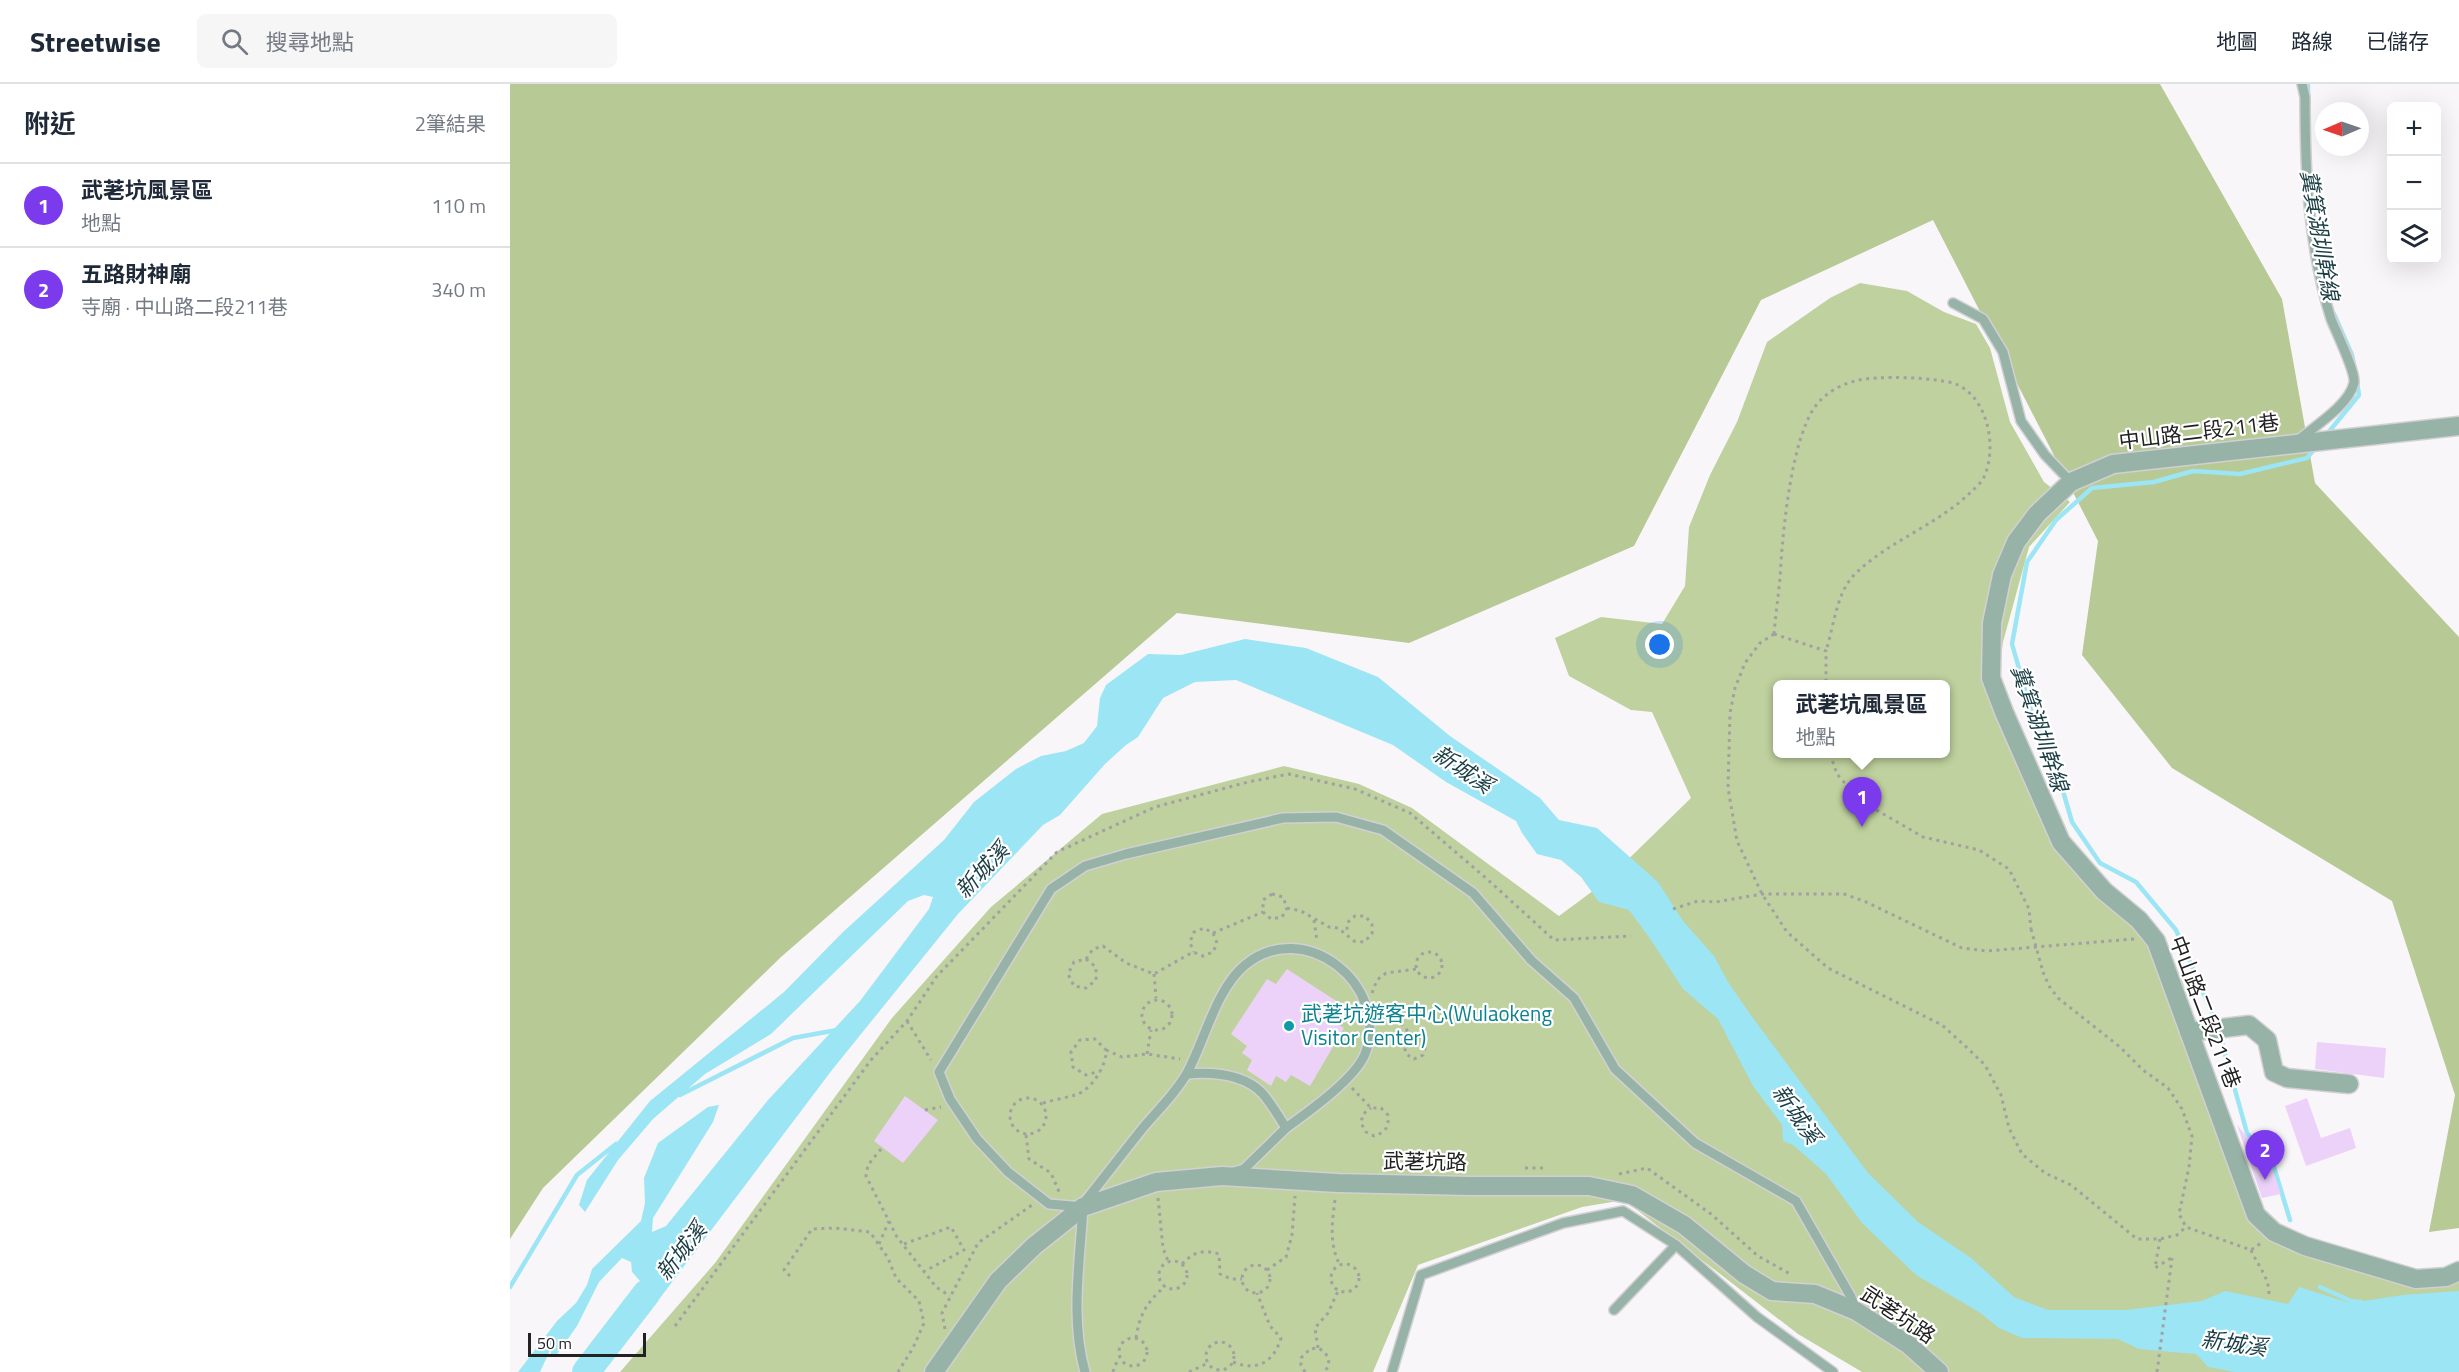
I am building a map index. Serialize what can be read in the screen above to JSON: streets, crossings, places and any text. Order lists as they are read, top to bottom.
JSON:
{
  "streets": {
    "street": ["中山路二段211巷", "武荖坑路"]
  },
  "water": ["糞箕湖圳幹線", "新城溪"],
  "places": ["武荖坑遊客中心(Wulaokeng Visitor Center)"],
  "scale_bar": "50 m",
  "north": "left",
  "page": {
    "header": "Streetwise",
    "search": "搜尋地點",
    "nav": ["地圖", "路線", "已儲存"],
    "heading": ["附近", "2筆結果"],
    "map_buttons": ["+", "−"],
    "list": [
      {
        "mark": "1",
        "name": "武荖坑風景區",
        "note": "地點",
        "value": "110 m"
      },
      {
        "mark": "2",
        "name": "五路財神廟",
        "note": "寺廟 · 中山路二段211巷",
        "value": "340 m"
      }
    ],
    "popup": ["武荖坑風景區", "地點"],
    "pins": ["1", "2"],
    "scale": "50 m"
  }
}
